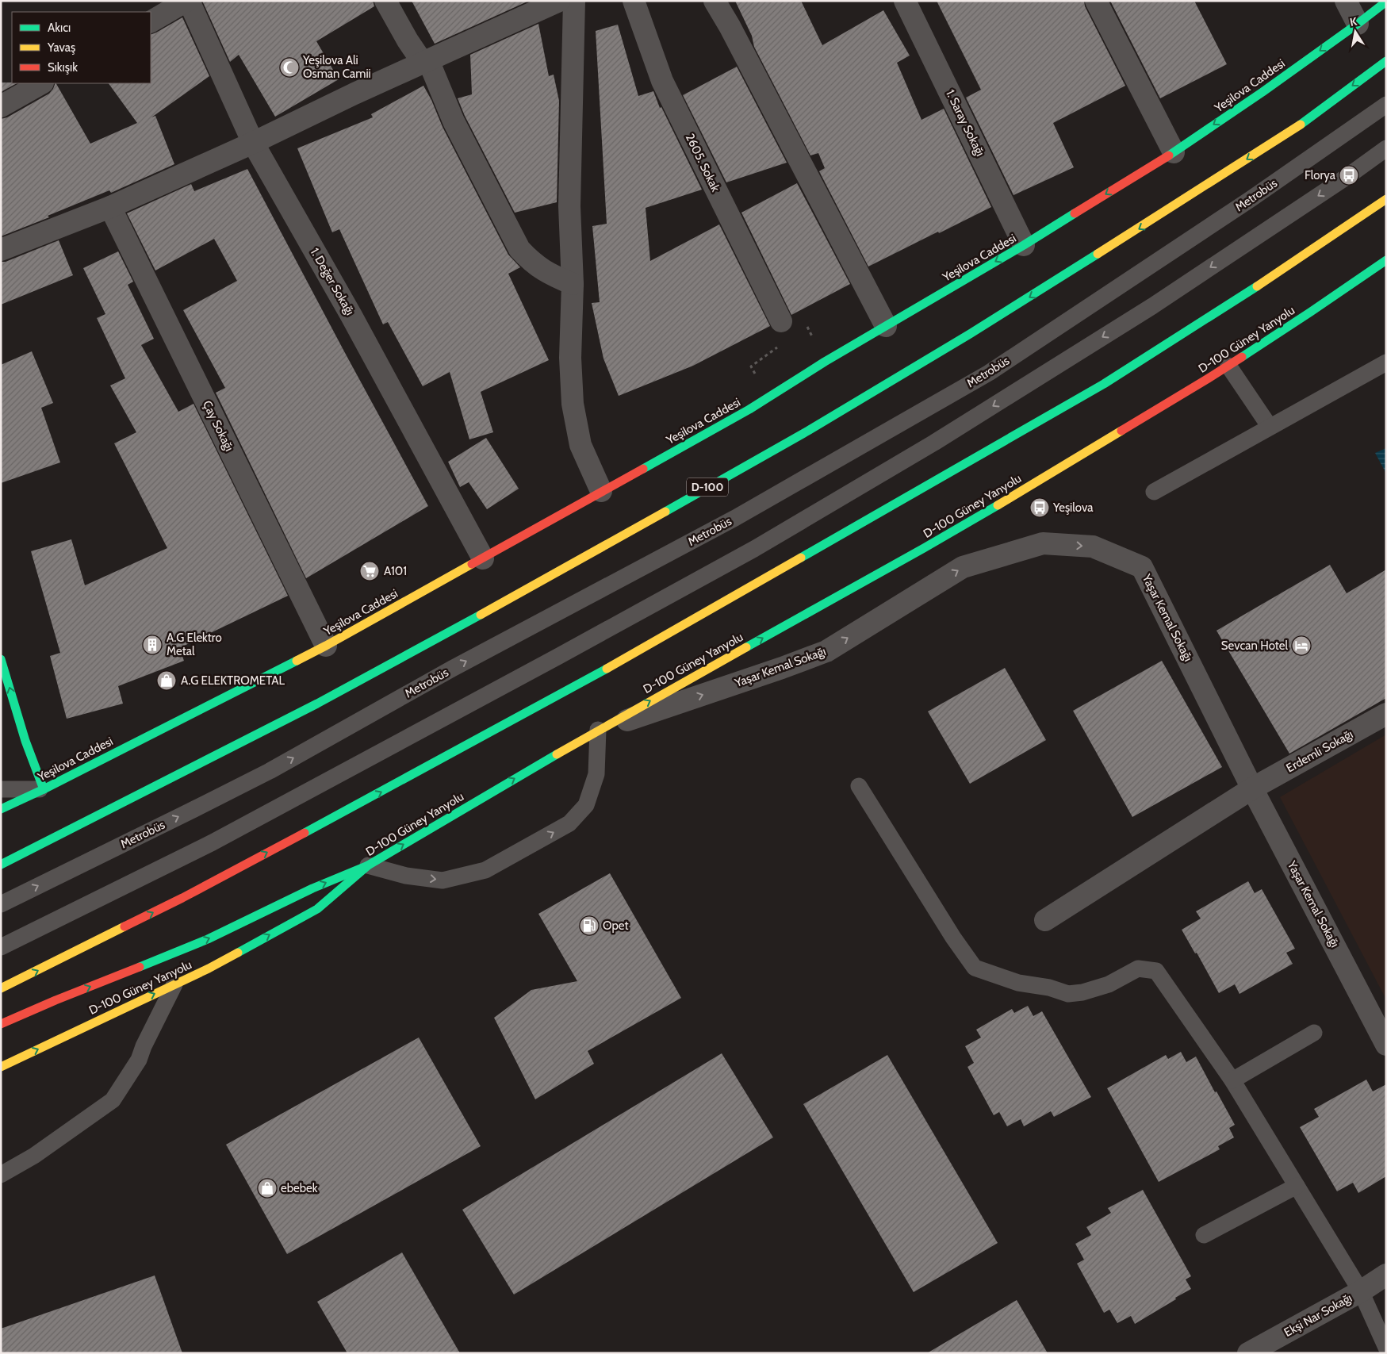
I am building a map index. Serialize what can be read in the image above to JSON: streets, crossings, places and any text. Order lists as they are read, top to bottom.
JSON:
{
  "streets": {
    "main road": ["Yeşilova Caddesi", "D-100 Güney Yanyolu", "D-100"],
    "street": [
      "1. Saray Sokağı",
      "2605. Sokak",
      "1. Değer Sokağı",
      "Çay Sokağı",
      "Yaşar Kemal Sokağı",
      "Erdemli Sokağı",
      "Ekşi Nar Sokağı"
    ],
    "lane": ["Metrobüs"]
  },
  "crossings": [
    ["Yeşilova Caddesi", "1. Saray Sokağı"],
    ["Yeşilova Caddesi", "1. Değer Sokağı"],
    ["Yeşilova Caddesi", "Çay Sokağı"],
    ["D-100 Güney Yanyolu", "Yaşar Kemal Sokağı"],
    ["Yaşar Kemal Sokağı", "Erdemli Sokağı"]
  ],
  "places": {
    "mosque": ["Yeşilova Ali Osman Camii"],
    "bus stop": ["Florya", "Yeşilova"],
    "supermarket": ["A101"],
    "building": ["A.G Elektro Metal"],
    "hotel": ["Sevcan Hotel"],
    "shop": ["A.G ELEKTROMETAL", "ebebek"],
    "fuel station": ["Opet"]
  },
  "legend": ["Akıcı", "Yavaş", "Sıkışık"],
  "north": "top"
}
